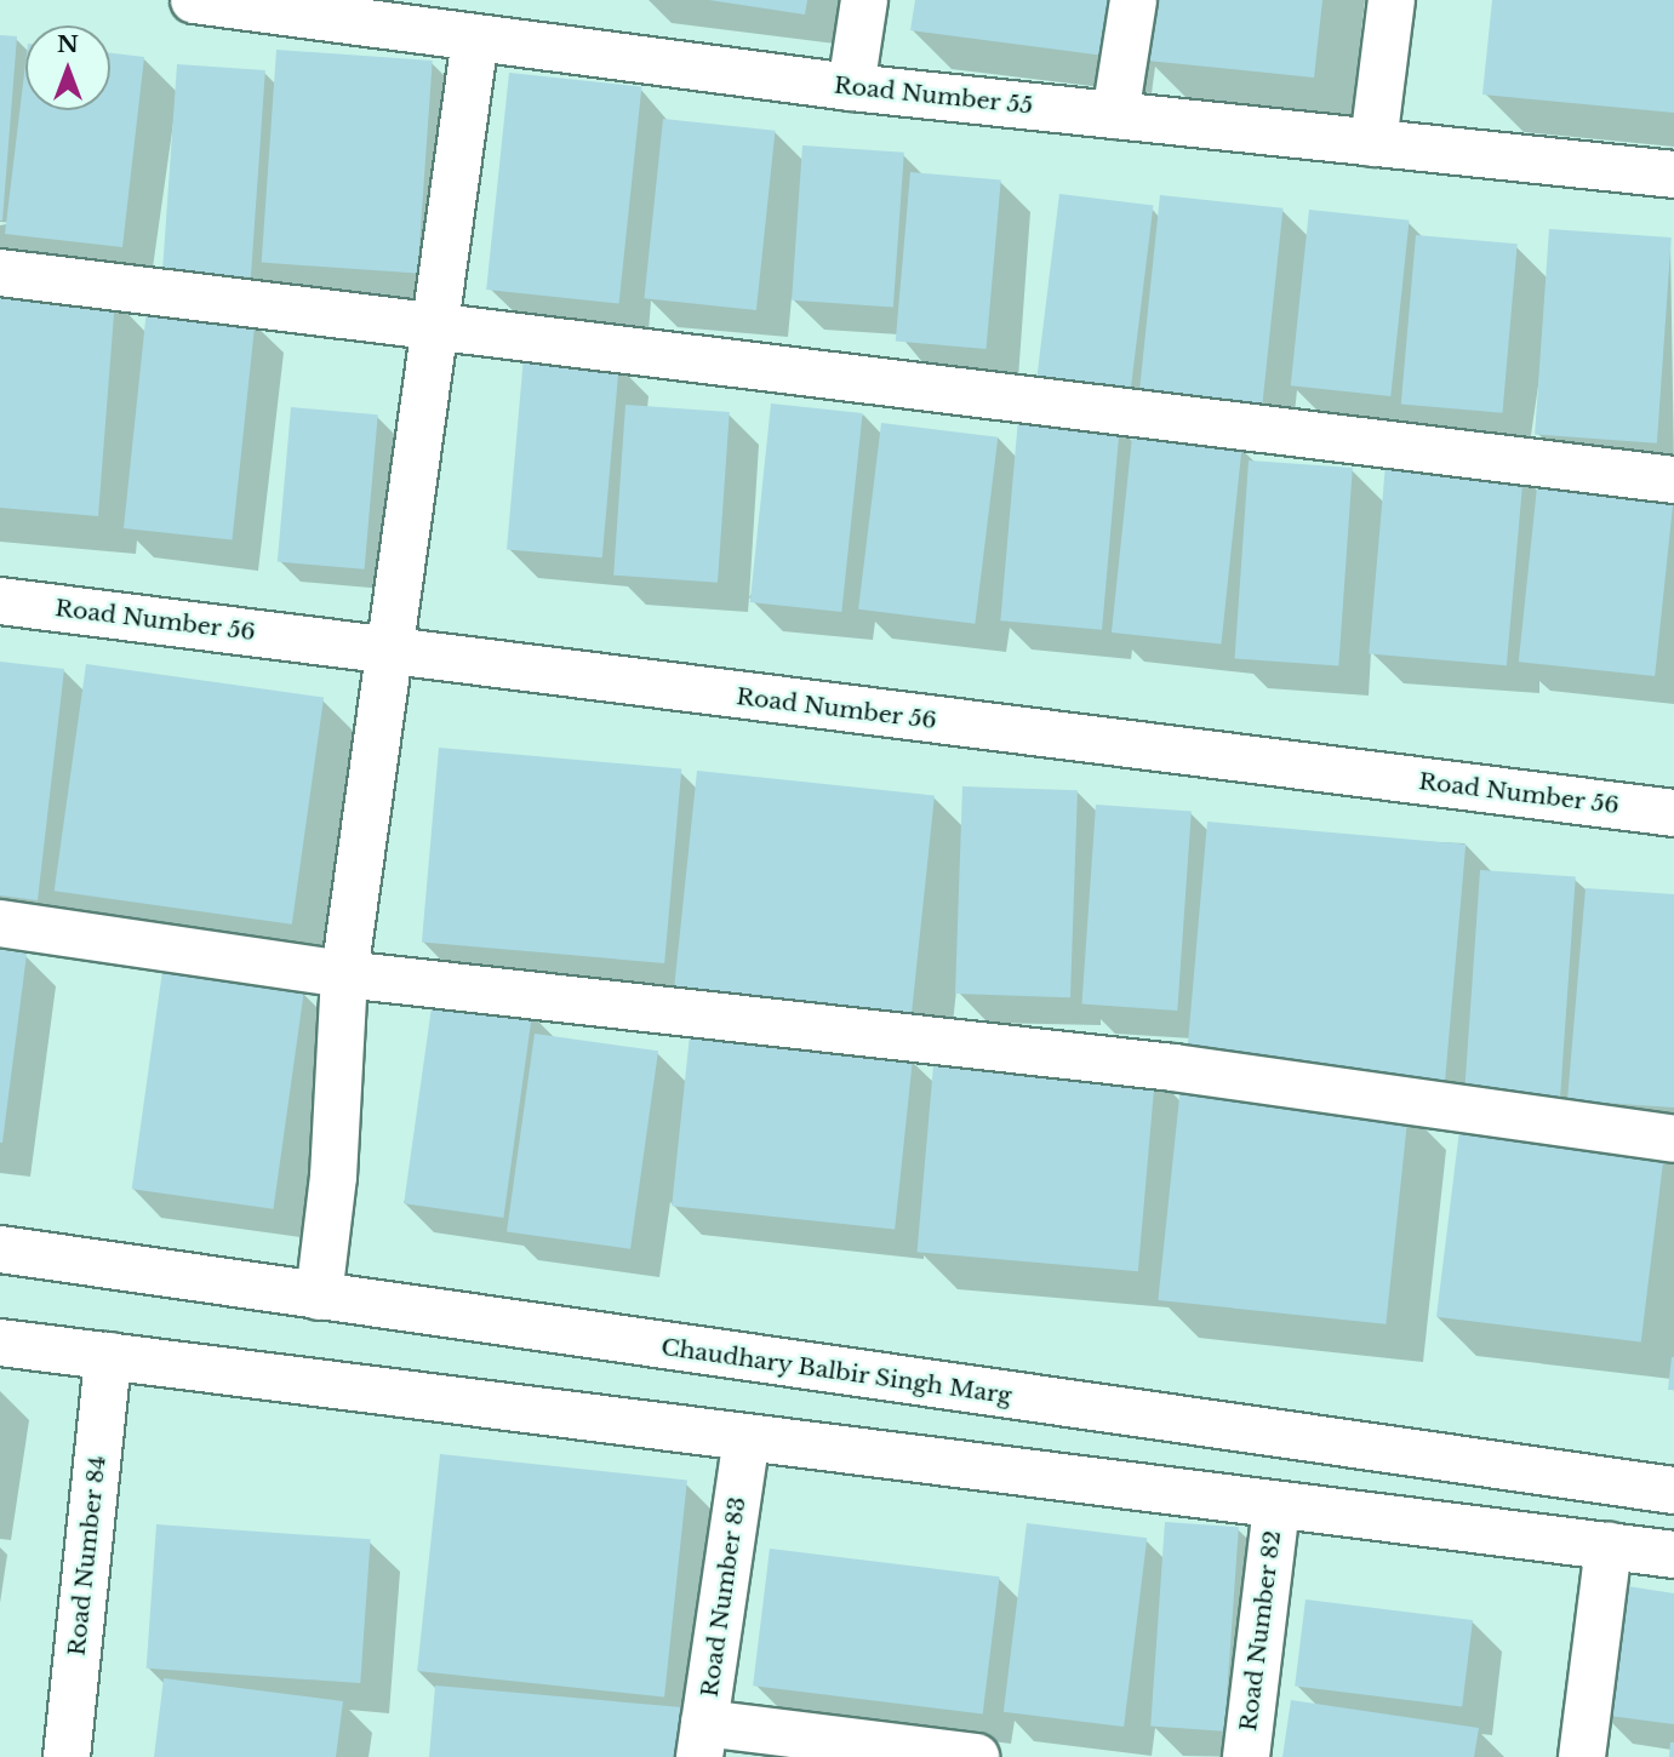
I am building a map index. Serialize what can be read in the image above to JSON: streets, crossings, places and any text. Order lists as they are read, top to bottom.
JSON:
{
  "streets": {
    "street": [
      "Road Number 55",
      "Road Number 56",
      "Chaudhary Balbir Singh Marg",
      "Road Number 84",
      "Road Number 83",
      "Road Number 82"
    ]
  },
  "north": "top"
}
